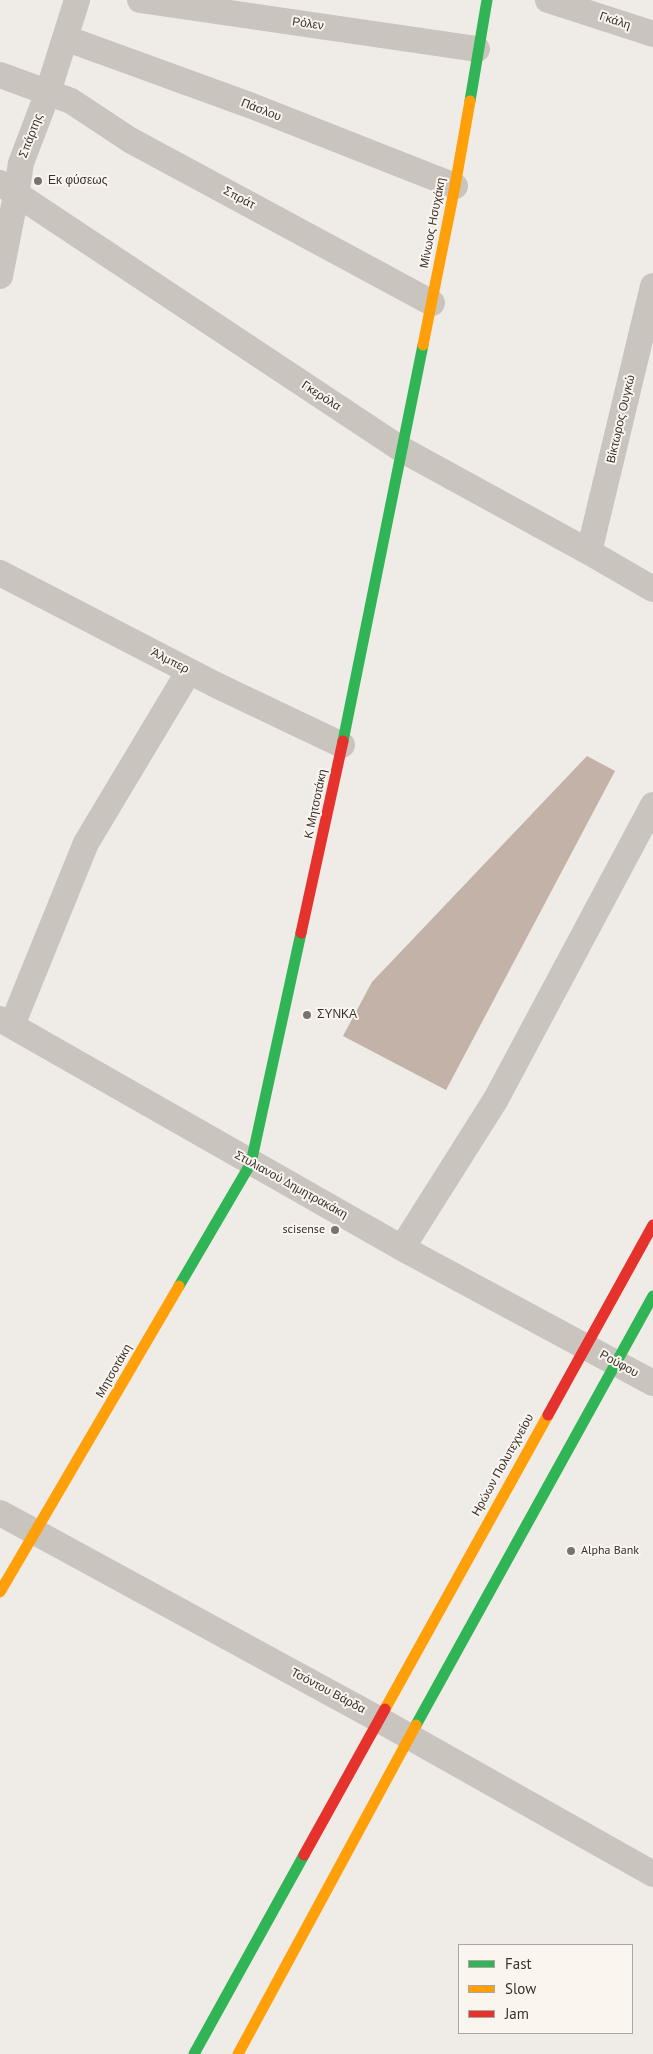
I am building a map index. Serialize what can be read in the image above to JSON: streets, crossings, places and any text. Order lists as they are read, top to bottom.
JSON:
{
  "streets": {
    "main road": [
      "Μίνωος Ησυχάκη",
      "Κ Μητσοτάκη",
      "Μητσοτάκη",
      "Ηρώων Πολυτεχνείου"
    ],
    "street": [
      "Γκάλη",
      "Ρόλεν",
      "Πάσλου",
      "Σπάρτης",
      "Σπράτ",
      "Γκερόλα",
      "Βίκτωρος Ουγκώ",
      "Άλμπερ",
      "Στυλιανού Δημητρακάκη",
      "Ρούφου",
      "Τσόντου Βάρδα"
    ]
  },
  "crossings": [
    ["Ρόλεν", "Μίνωος Ησυχάκη"],
    ["Πάσλου", "Σπάρτης"],
    ["Πάσλου", "Μίνωος Ησυχάκη"],
    ["Σπάρτης", "Σπράτ"],
    ["Σπάρτης", "Γκερόλα"],
    ["Σπράτ", "Μίνωος Ησυχάκη"],
    ["Μίνωος Ησυχάκη", "Γκερόλα"],
    ["Μίνωος Ησυχάκη", "Κ Μητσοτάκη"],
    ["Γκερόλα", "Βίκτωρος Ουγκώ"],
    ["Γκερόλα", "Κ Μητσοτάκη"],
    ["Άλμπερ", "Κ Μητσοτάκη"],
    ["Κ Μητσοτάκη", "Στυλιανού Δημητρακάκη"],
    ["Κ Μητσοτάκη", "Μητσοτάκη"],
    ["Στυλιανού Δημητρακάκη", "Ρούφου"],
    ["Στυλιανού Δημητρακάκη", "Μητσοτάκη"],
    ["Στυλιανού Δημητρακάκη", "Ηρώων Πολυτεχνείου"],
    ["Ρούφου", "Ηρώων Πολυτεχνείου"],
    ["Μητσοτάκη", "Τσόντου Βάρδα"],
    ["Ηρώων Πολυτεχνείου", "Τσόντου Βάρδα"]
  ],
  "places": [
    "Εκ φύσεως",
    "ΣΥΝΚΑ",
    "scisense",
    "Alpha Bank"
  ],
  "legend": ["Fast", "Slow", "Jam"]
}
